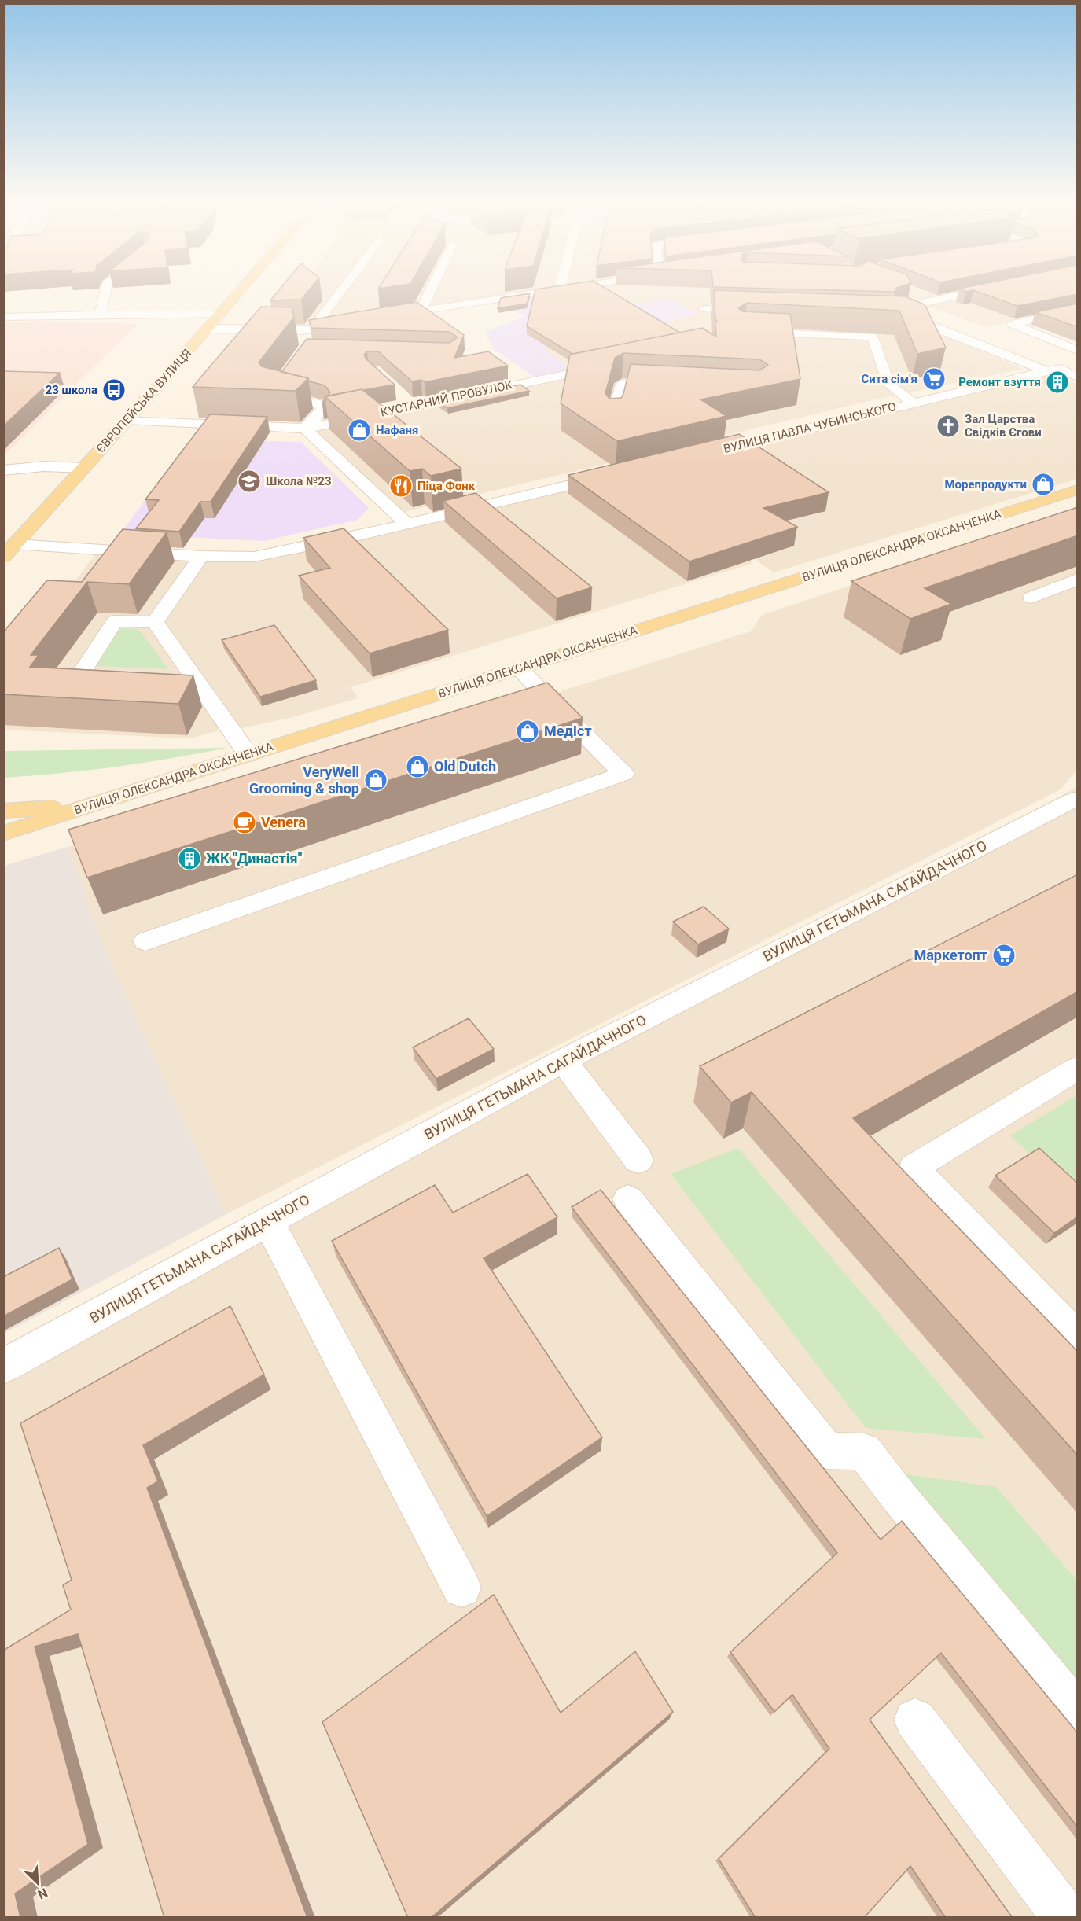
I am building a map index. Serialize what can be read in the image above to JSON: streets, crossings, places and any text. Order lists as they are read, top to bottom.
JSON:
{
  "streets": {
    "main road": ["ЄВРОПЕЙСЬКА ВУЛИЦЯ", "ВУЛИЦЯ ОЛЕКСАНДРА ОКСАНЧЕНКА"],
    "street": ["КУСТАРНИЙ ПРОВУЛОК", "ВУЛИЦЯ ПАВЛА ЧУБИНСЬКОГО", "ВУЛИЦЯ ГЕТЬМАНА САГАЙДАЧНОГО"]
  },
  "crossings": [
    ["КУСТАРНИЙ ПРОВУЛОК", "ЄВРОПЕЙСЬКА ВУЛИЦЯ"]
  ],
  "places": {
    "supermarket": ["Сита сім'я", "Маркетопт"],
    "building": ["Ремонт взуття", "ЖК \"Династія\""],
    "bus stop": ["23 школа"],
    "church": ["Зал Царства Cвідків Єгови"],
    "shop": [
      "Нафаня",
      "Морепродукти",
      "МедІст",
      "Old Dutch",
      "VeryWell Grooming & shop"
    ],
    "school or university": ["Школа №23"],
    "restaurant": ["Піца Фонк"],
    "cafe": ["Venera"]
  },
  "north": "bottom right"
}
